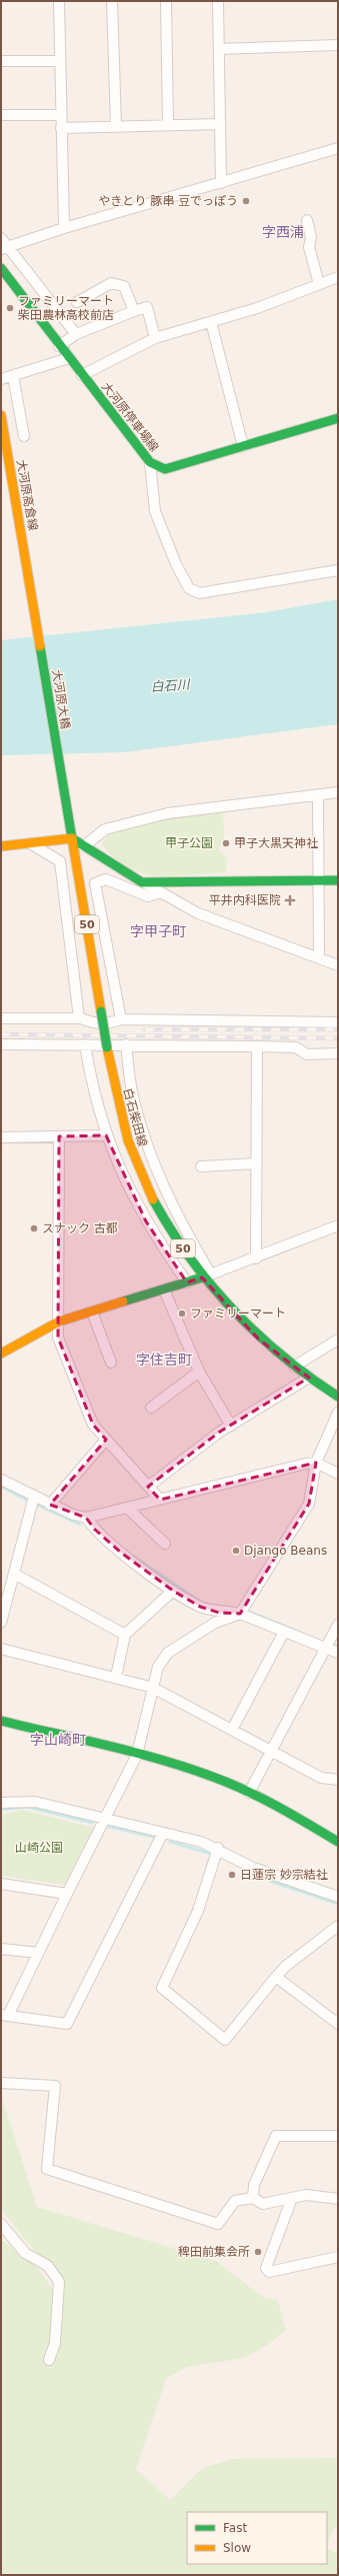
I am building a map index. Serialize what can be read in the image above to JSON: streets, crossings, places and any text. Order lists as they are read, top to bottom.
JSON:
{
  "streets": {
    "main road": [
      "大河原停車場線",
      "大河原高倉線",
      "大河原大橋",
      "50",
      "白石柴田線"
    ]
  },
  "crossings": [
    ["大河原高倉線", "大河原大橋"],
    ["大河原大橋", "白石柴田線"]
  ],
  "districts": [
    "字西浦",
    "字甲子町",
    "字住吉町",
    "字山崎町"
  ],
  "water": ["白石川"],
  "parks": ["甲子公園", "山崎公園"],
  "places": {
    "other": [
      "やきとり 豚串 豆でっぽう",
      "ファミリーマート 柴田農林高校前店",
      "甲子大黒天神社",
      "スナック 古都",
      "ファミリーマート",
      "Django Beans",
      "日蓮宗 妙宗結社",
      "稗田前集会所"
    ],
    "health": ["平井内科医院"]
  },
  "legend": ["Fast", "Slow"]
}
